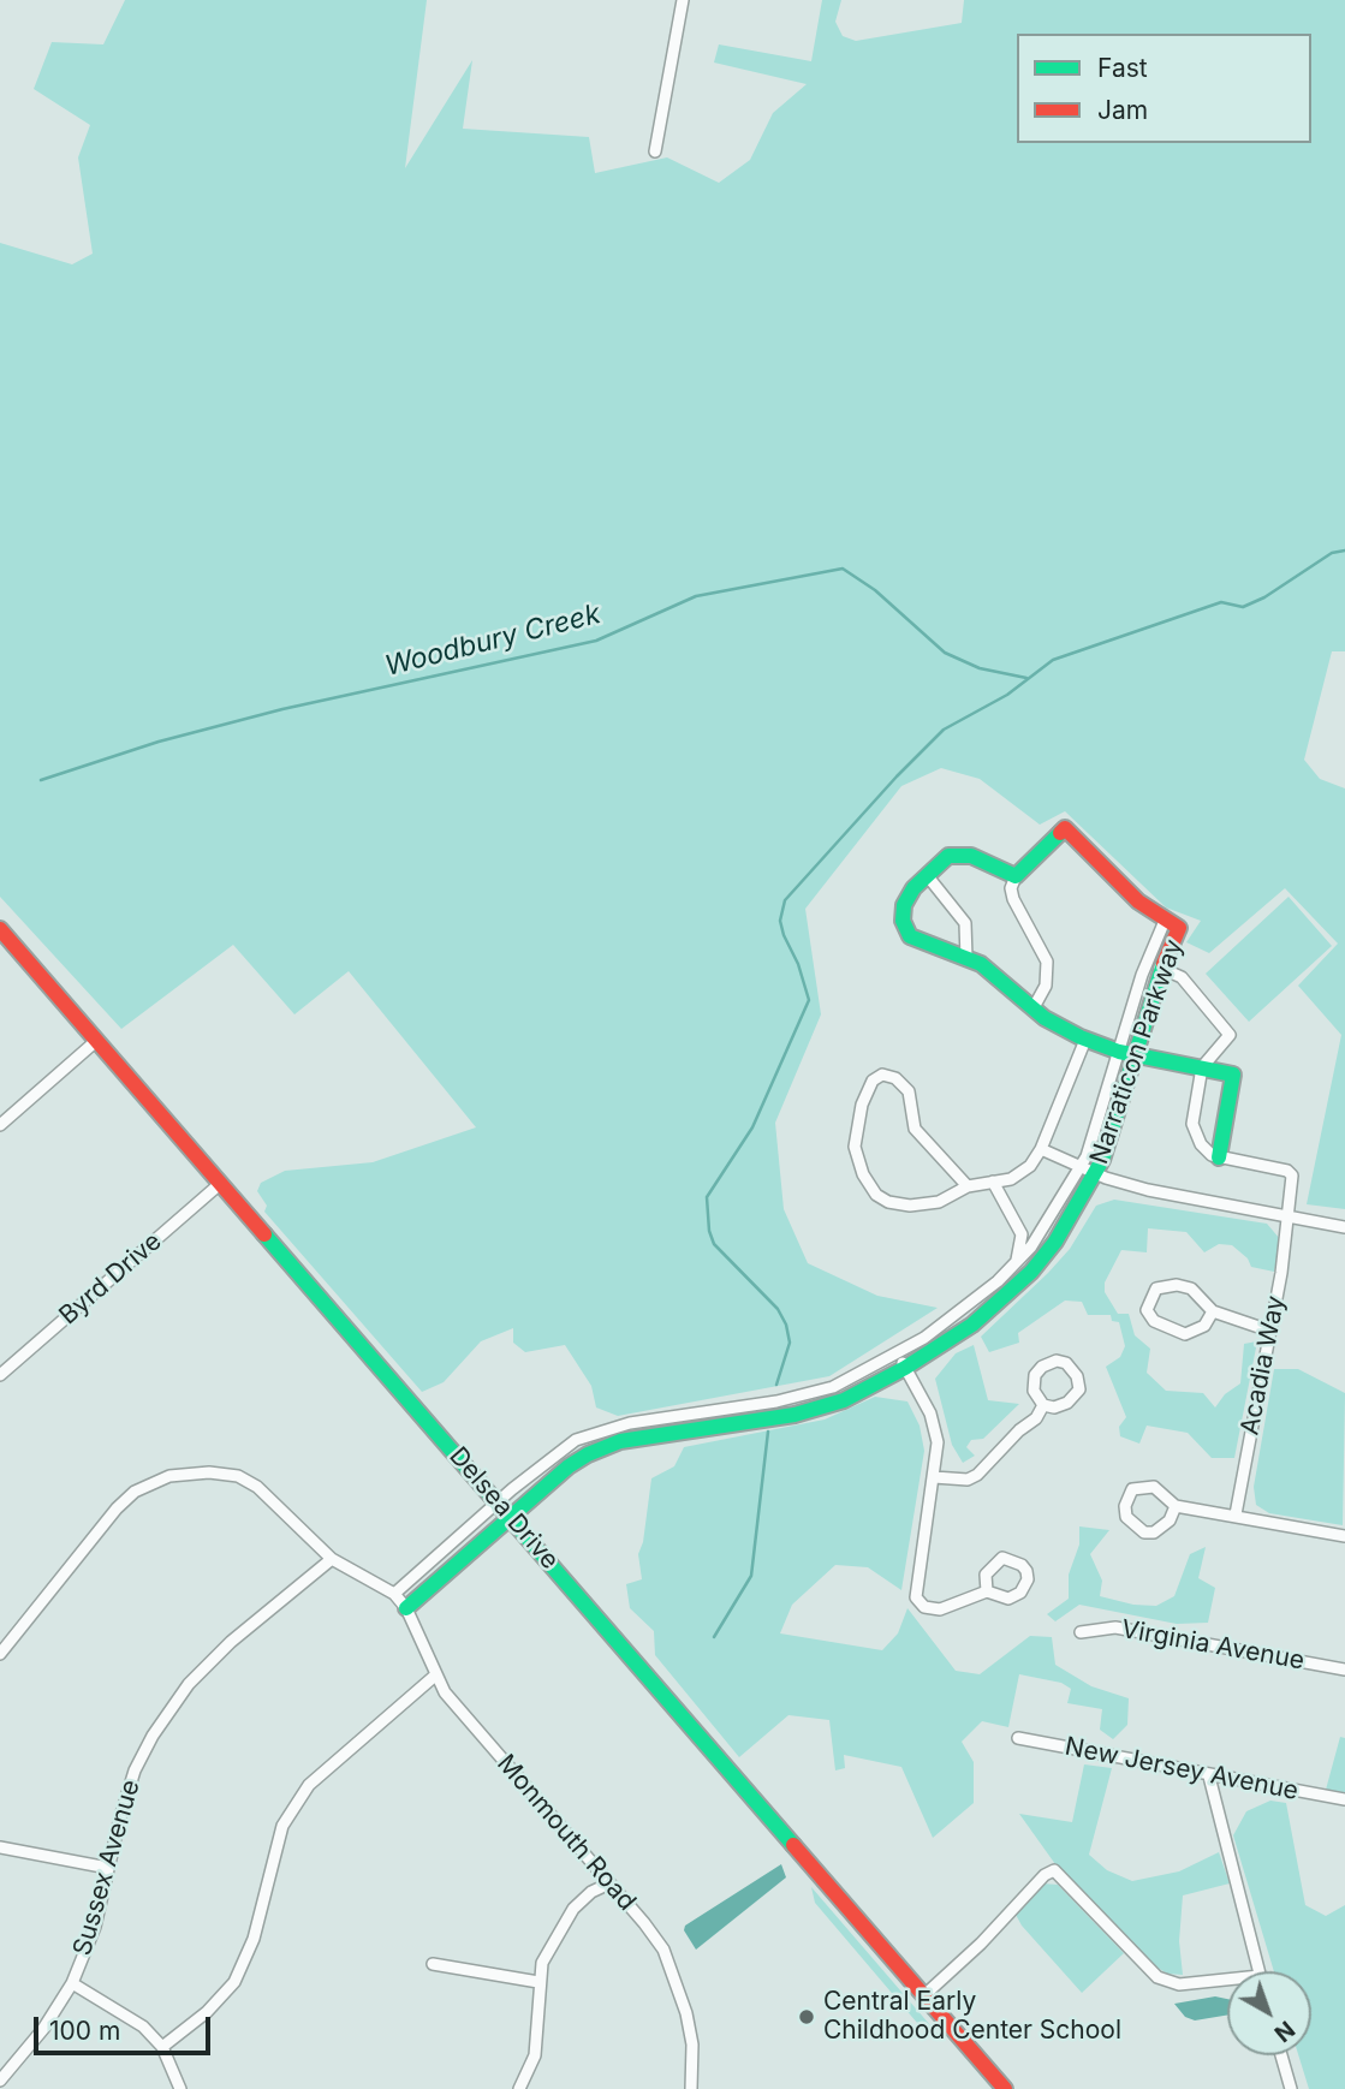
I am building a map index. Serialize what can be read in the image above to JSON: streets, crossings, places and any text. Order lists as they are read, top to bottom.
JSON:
{
  "streets": {
    "street": [
      "Narraticon Parkway",
      "Byrd Drive",
      "Acadia Way",
      "Delsea Drive",
      "Virginia Avenue",
      "New Jersey Avenue",
      "Monmouth Road",
      "Sussex Avenue"
    ]
  },
  "crossings": [
    ["Narraticon Parkway", "Delsea Drive"],
    ["Narraticon Parkway", "Monmouth Road"],
    ["Byrd Drive", "Delsea Drive"]
  ],
  "water": ["Woodbury Creek"],
  "places": ["Central Early Childhood Center School"],
  "legend": ["Fast", "Jam"],
  "scale_bar": "100 m",
  "north": "bottom right"
}
